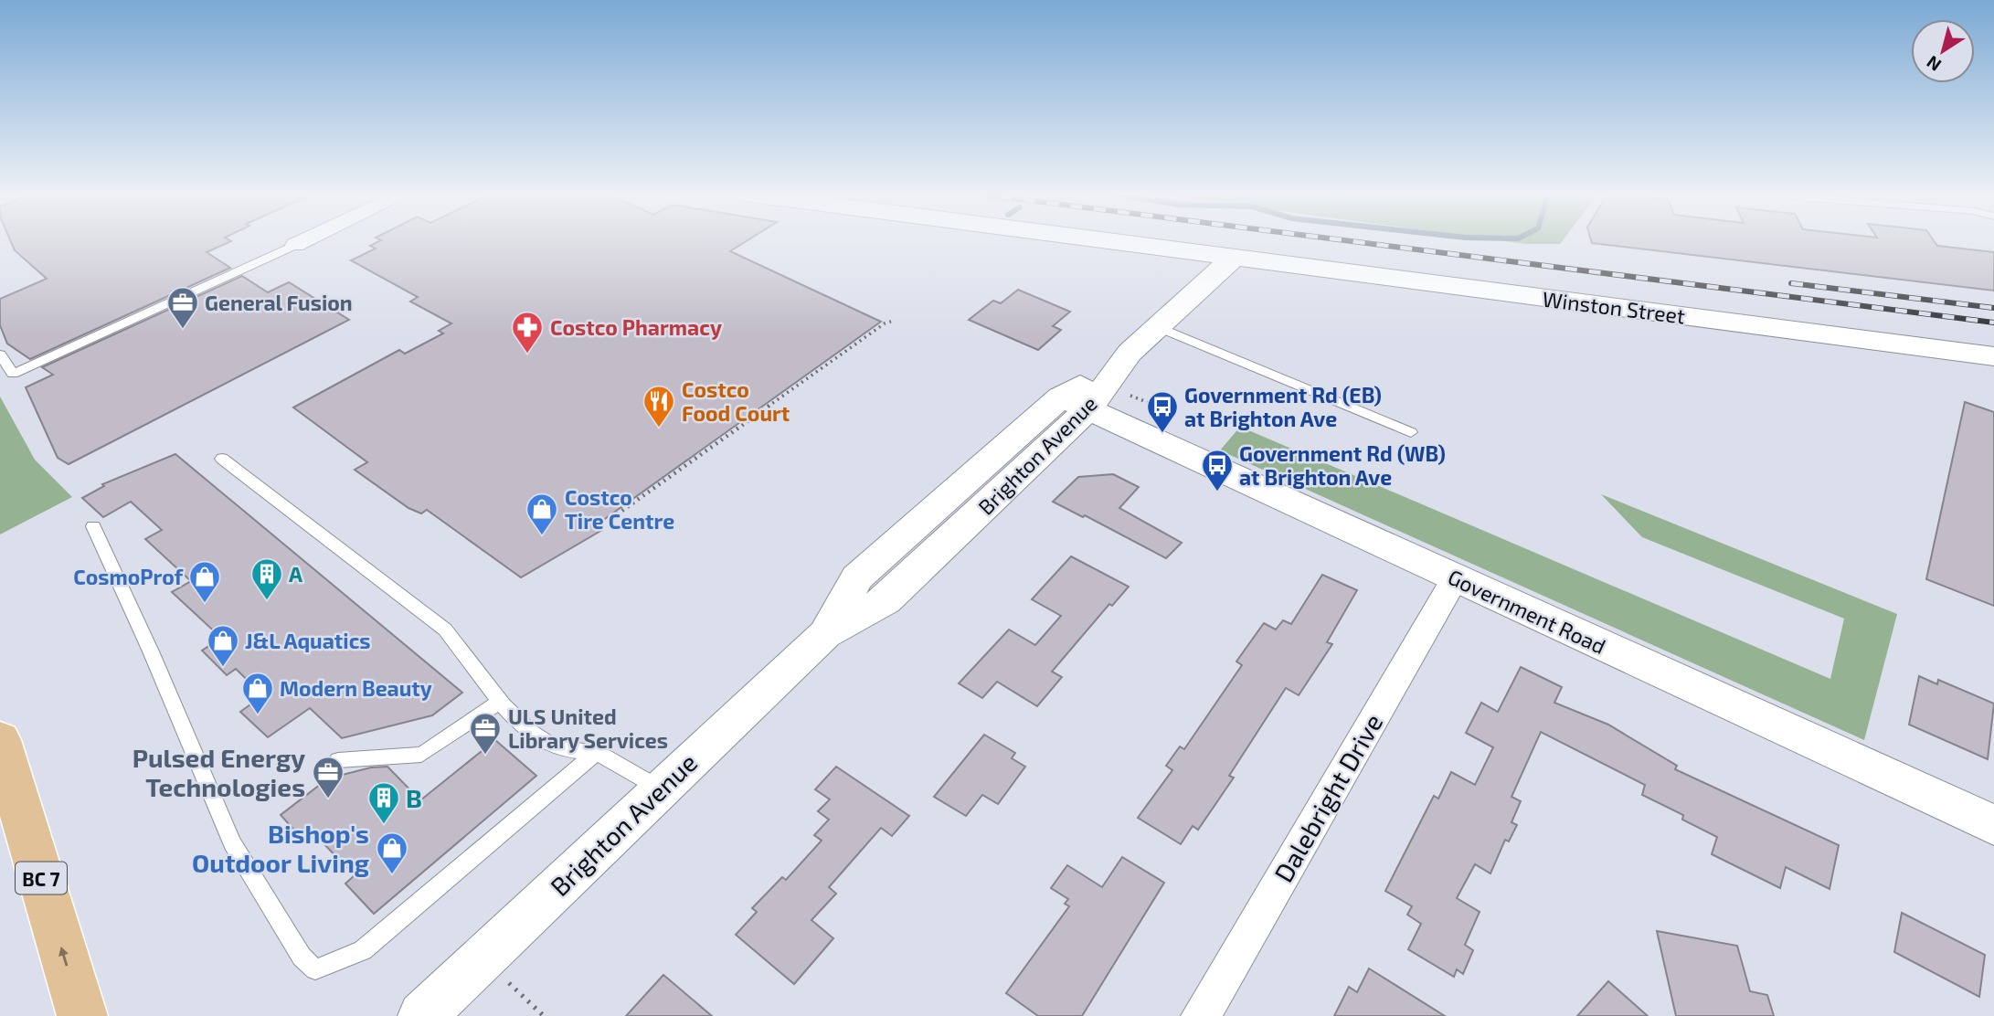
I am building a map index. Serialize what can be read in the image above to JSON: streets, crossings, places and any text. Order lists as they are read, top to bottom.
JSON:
{
  "streets": {
    "main road": ["BC 7"],
    "street": [
      "Winston Street",
      "Brighton Avenue",
      "Government Road",
      "Dalebright Drive"
    ]
  },
  "crossings": [
    ["Winston Street", "Brighton Avenue"],
    ["Brighton Avenue", "Government Road"],
    ["Government Road", "Dalebright Drive"]
  ],
  "places": {
    "office": ["General Fusion", "ULS United Library Services", "Pulsed Energy Technologies"],
    "pharmacy": ["Costco Pharmacy"],
    "restaurant": ["Costco Food Court"],
    "bus stop": ["Government Rd (EB) at Brighton Ave", "Government Rd (WB) at Brighton Ave"],
    "shop": [
      "Costco Tire Centre",
      "CosmoProf",
      "J&L Aquatics",
      "Modern Beauty",
      "Bishop's Outdoor Living"
    ],
    "building": ["A", "B"]
  },
  "north": "bottom left"
}
